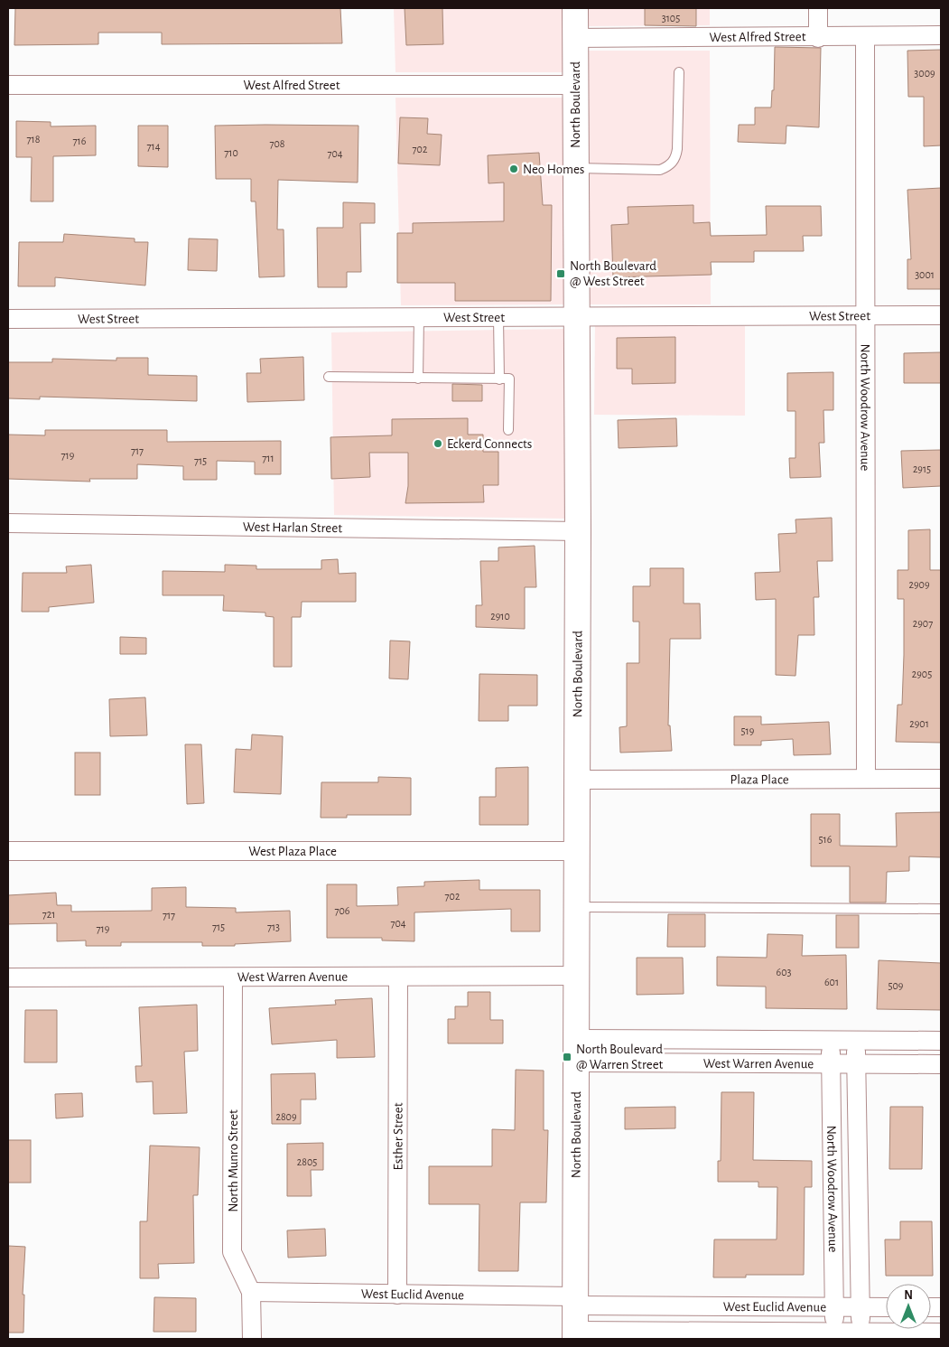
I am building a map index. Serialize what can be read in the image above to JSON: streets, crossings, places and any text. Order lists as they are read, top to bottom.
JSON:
{
  "streets": {
    "street": [
      "West Alfred Street",
      "North Boulevard",
      "West Street",
      "North Woodrow Avenue",
      "West Harlan Street",
      "Plaza Place",
      "West Plaza Place",
      "West Warren Avenue",
      "Esther Street",
      "North Munro Street",
      "West Euclid Avenue"
    ]
  },
  "crossings": [
    ["West Alfred Street", "North Boulevard"],
    ["West Alfred Street", "North Woodrow Avenue"],
    ["North Boulevard", "West Street"],
    ["North Boulevard", "West Harlan Street"],
    ["North Boulevard", "Plaza Place"],
    ["North Boulevard", "West Plaza Place"],
    ["North Boulevard", "West Warren Avenue"],
    ["North Boulevard", "West Euclid Avenue"],
    ["West Street", "North Woodrow Avenue"],
    ["North Woodrow Avenue", "Plaza Place"],
    ["North Woodrow Avenue", "West Warren Avenue"],
    ["North Woodrow Avenue", "West Euclid Avenue"],
    ["West Warren Avenue", "Esther Street"],
    ["West Warren Avenue", "North Munro Street"],
    ["Esther Street", "West Euclid Avenue"],
    ["North Munro Street", "West Euclid Avenue"]
  ],
  "places": {
    "other": ["Neo Homes", "Eckerd Connects"],
    "transit": ["North Boulevard @ West Street", "North Boulevard @ Warren Street"]
  },
  "house_numbers": [
    "3105",
    "3009",
    "718",
    "716",
    "708",
    "714",
    "702",
    "710",
    "704",
    "3001",
    "717",
    "719",
    "711",
    "715",
    "2915",
    "2909",
    "2910",
    "2907",
    "2905",
    "2901",
    "519",
    "516",
    "702",
    "706",
    "721",
    "717",
    "704",
    "715",
    "713",
    "719",
    "603",
    "601",
    "509",
    "2809",
    "2805"
  ],
  "north": "top"
}
